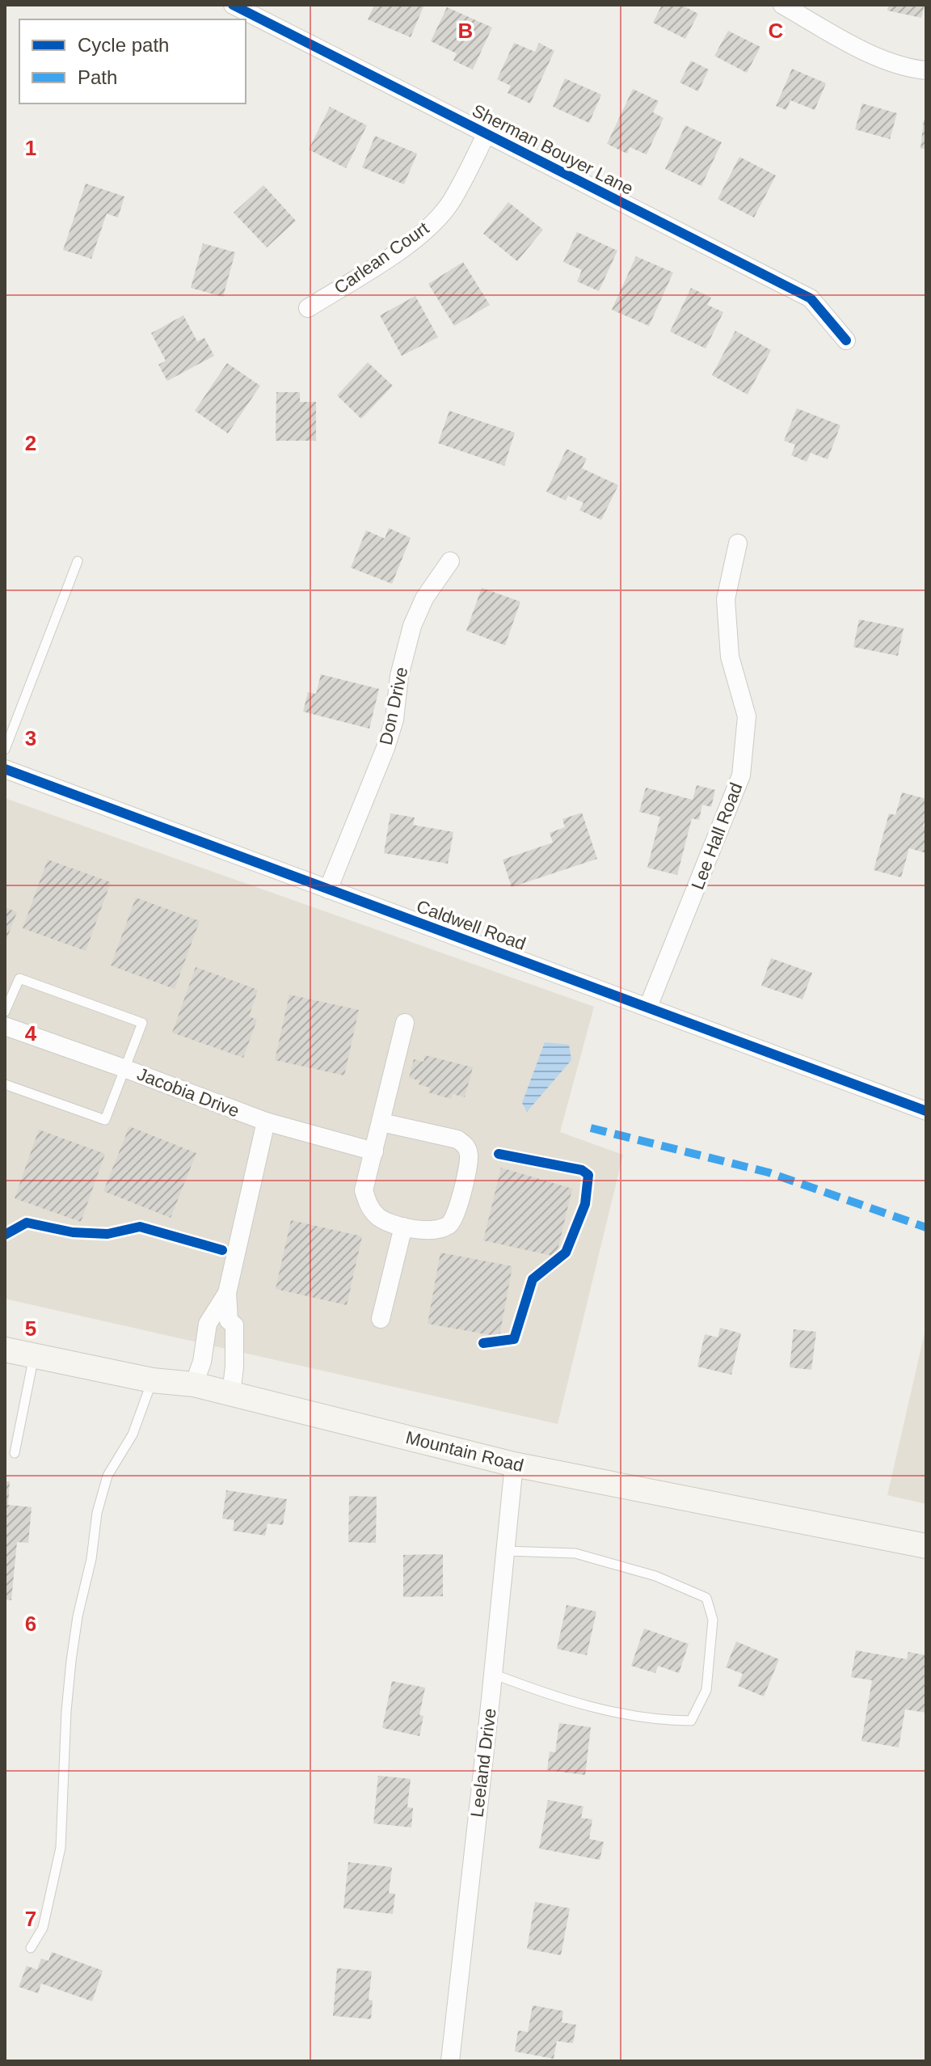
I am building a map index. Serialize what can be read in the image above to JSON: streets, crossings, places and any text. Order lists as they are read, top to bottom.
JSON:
{
  "streets": {
    "main road": ["Mountain Road"],
    "street": [
      "Sherman Bouyer Lane",
      "Carlean Court",
      "Don Drive",
      "Lee Hall Road",
      "Caldwell Road",
      "Jacobia Drive",
      "Leeland Drive"
    ]
  },
  "crossings": [
    ["Sherman Bouyer Lane", "Carlean Court"],
    ["Don Drive", "Caldwell Road"],
    ["Lee Hall Road", "Caldwell Road"],
    ["Mountain Road", "Leeland Drive"]
  ],
  "legend": ["Cycle path", "Path"],
  "grid": {
    "columns": ["B", "C"],
    "rows": [
      "1",
      "2",
      "3",
      "4",
      "5",
      "6",
      "7"
    ]
  }
}
